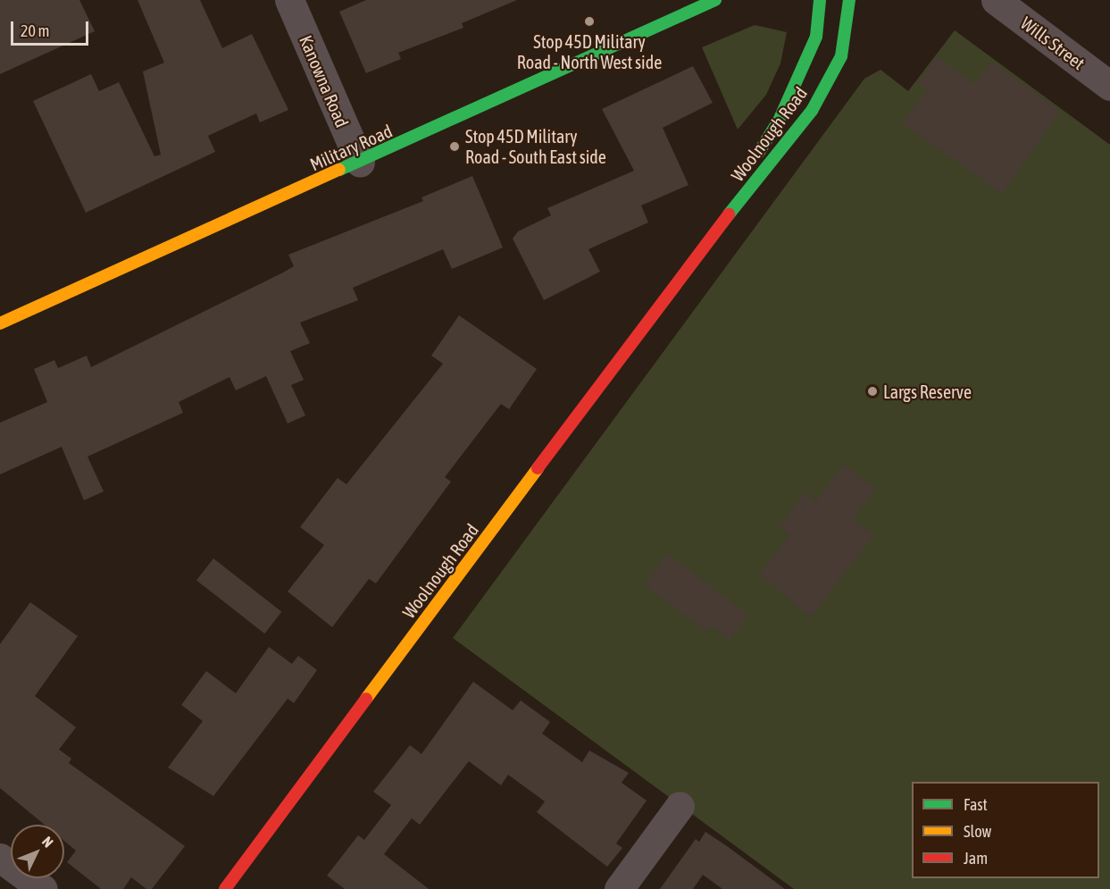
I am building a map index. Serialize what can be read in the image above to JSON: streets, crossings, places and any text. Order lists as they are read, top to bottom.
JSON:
{
  "streets": {
    "street": [
      "Wills Street",
      "Kanowna Road",
      "Woolnough Road",
      "Military Road"
    ]
  },
  "crossings": [
    ["Kanowna Road", "Military Road"]
  ],
  "places": ["Stop 45D Military Road - North West side", "Stop 45D Military Road - South East side", "Largs Reserve"],
  "legend": ["Fast", "Slow", "Jam"],
  "scale_bar": "20 m",
  "north": "top right"
}
